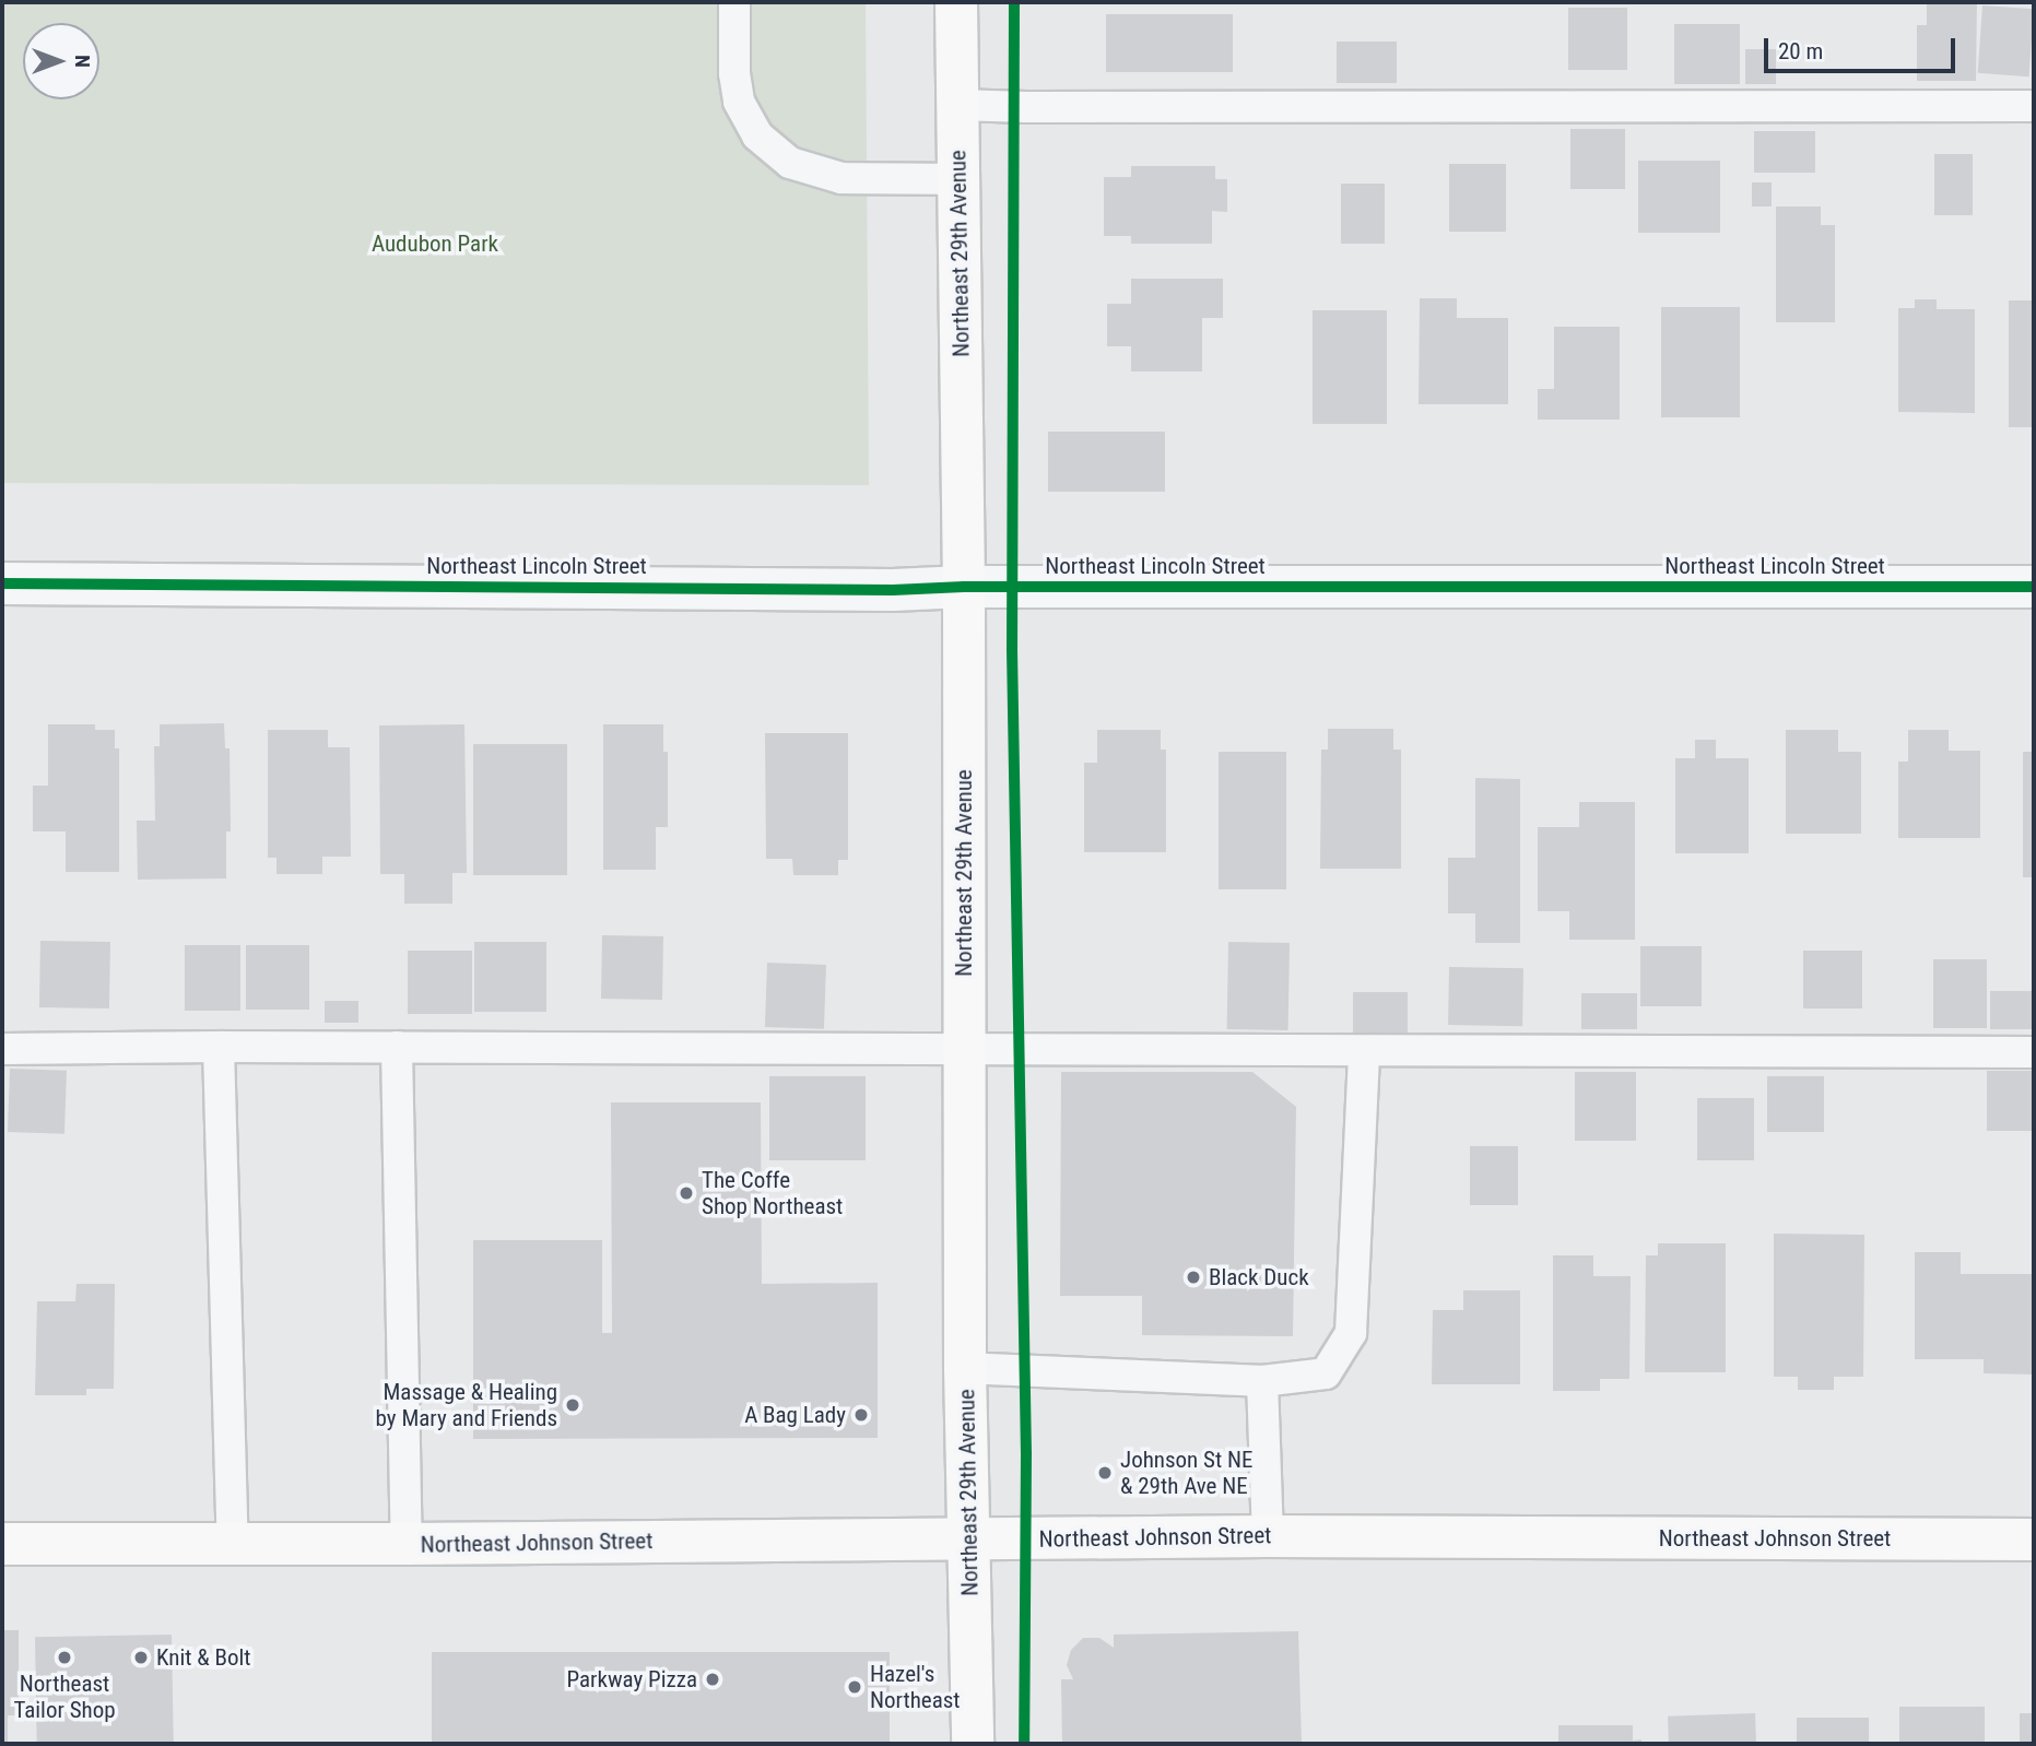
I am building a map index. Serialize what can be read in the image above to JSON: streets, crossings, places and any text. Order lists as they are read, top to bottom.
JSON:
{
  "streets": {
    "street": ["Northeast 29th Avenue", "Northeast Lincoln Street", "Northeast Johnson Street"]
  },
  "crossings": [
    ["Northeast 29th Avenue", "Northeast Lincoln Street"],
    ["Northeast 29th Avenue", "Northeast Johnson Street"]
  ],
  "parks": ["Audubon Park"],
  "places": [
    "The Coffe Shop Northeast",
    "Black Duck",
    "Massage & Healing by Mary and Friends",
    "A Bag Lady",
    "Johnson St NE & 29th Ave NE",
    "Northeast Tailor Shop",
    "Knit & Bolt",
    "Parkway Pizza",
    "Hazel's Northeast"
  ],
  "scale_bar": "20 m",
  "north": "right"
}
